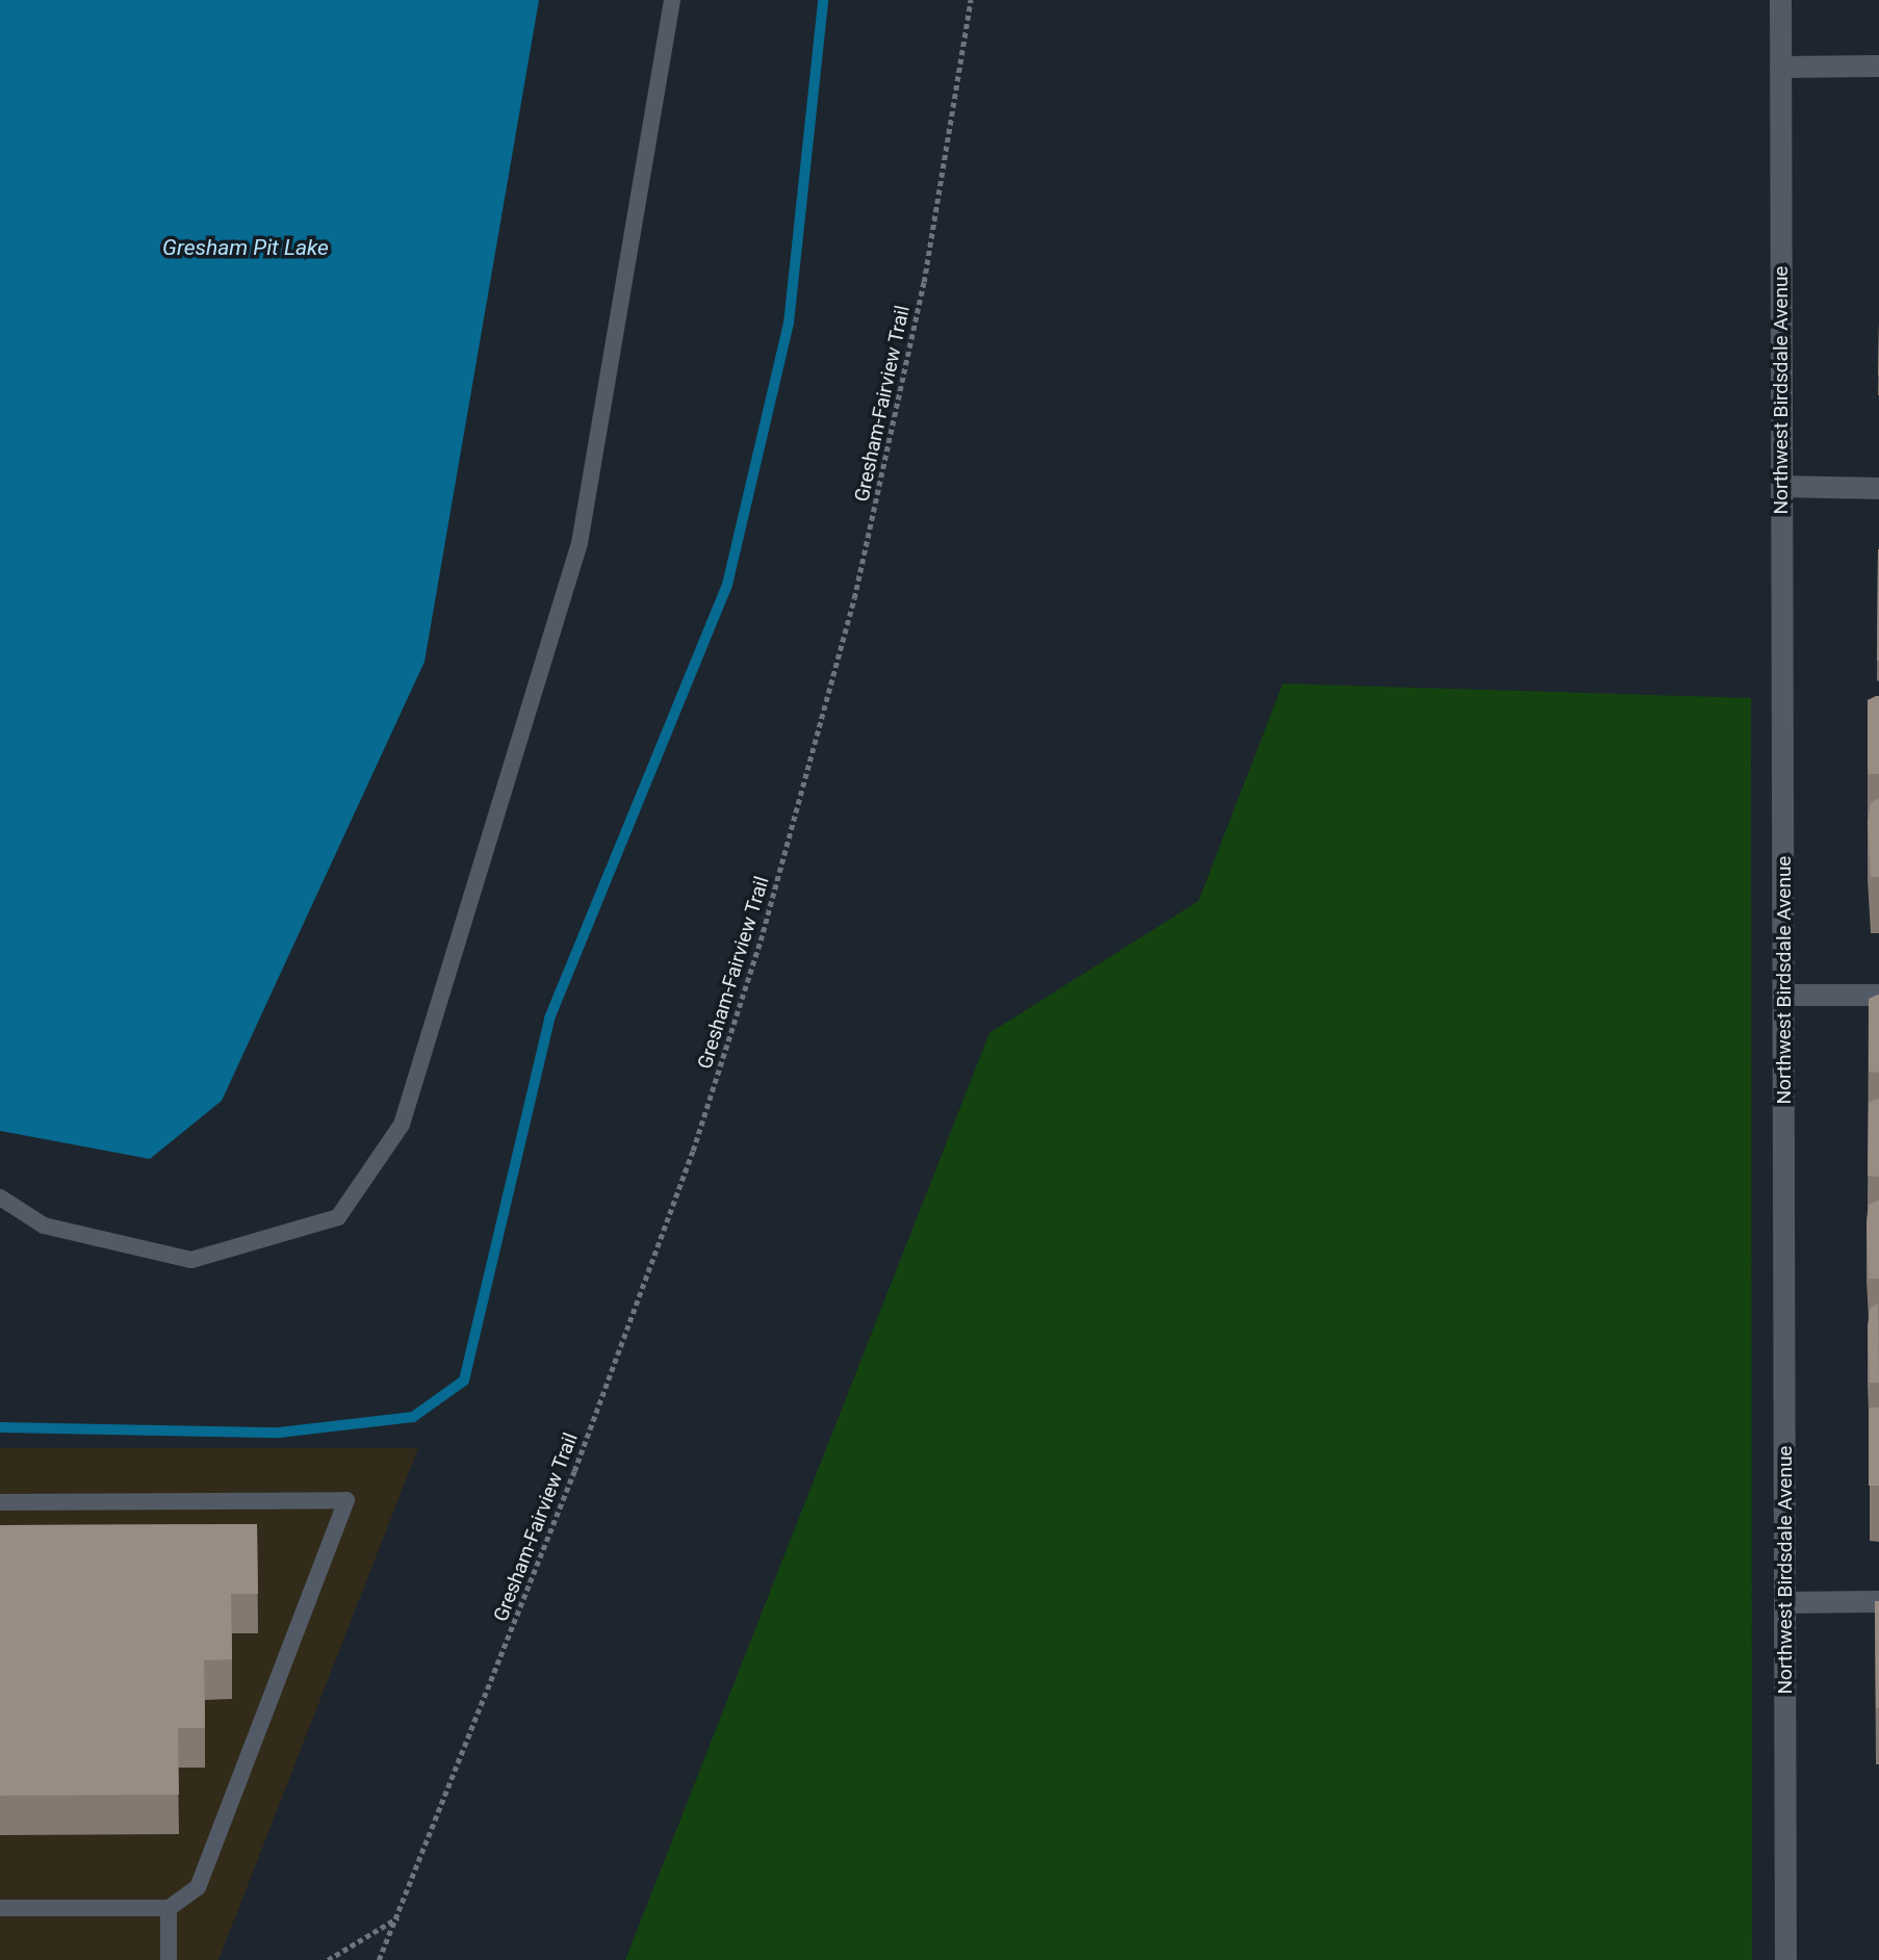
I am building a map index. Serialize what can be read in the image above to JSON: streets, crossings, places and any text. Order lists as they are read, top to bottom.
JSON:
{
  "streets": {
    "main road": ["Northwest Birdsdale Avenue"],
    "path": ["Gresham-Fairview Trail"]
  },
  "water": ["Gresham Pit Lake"]
}
